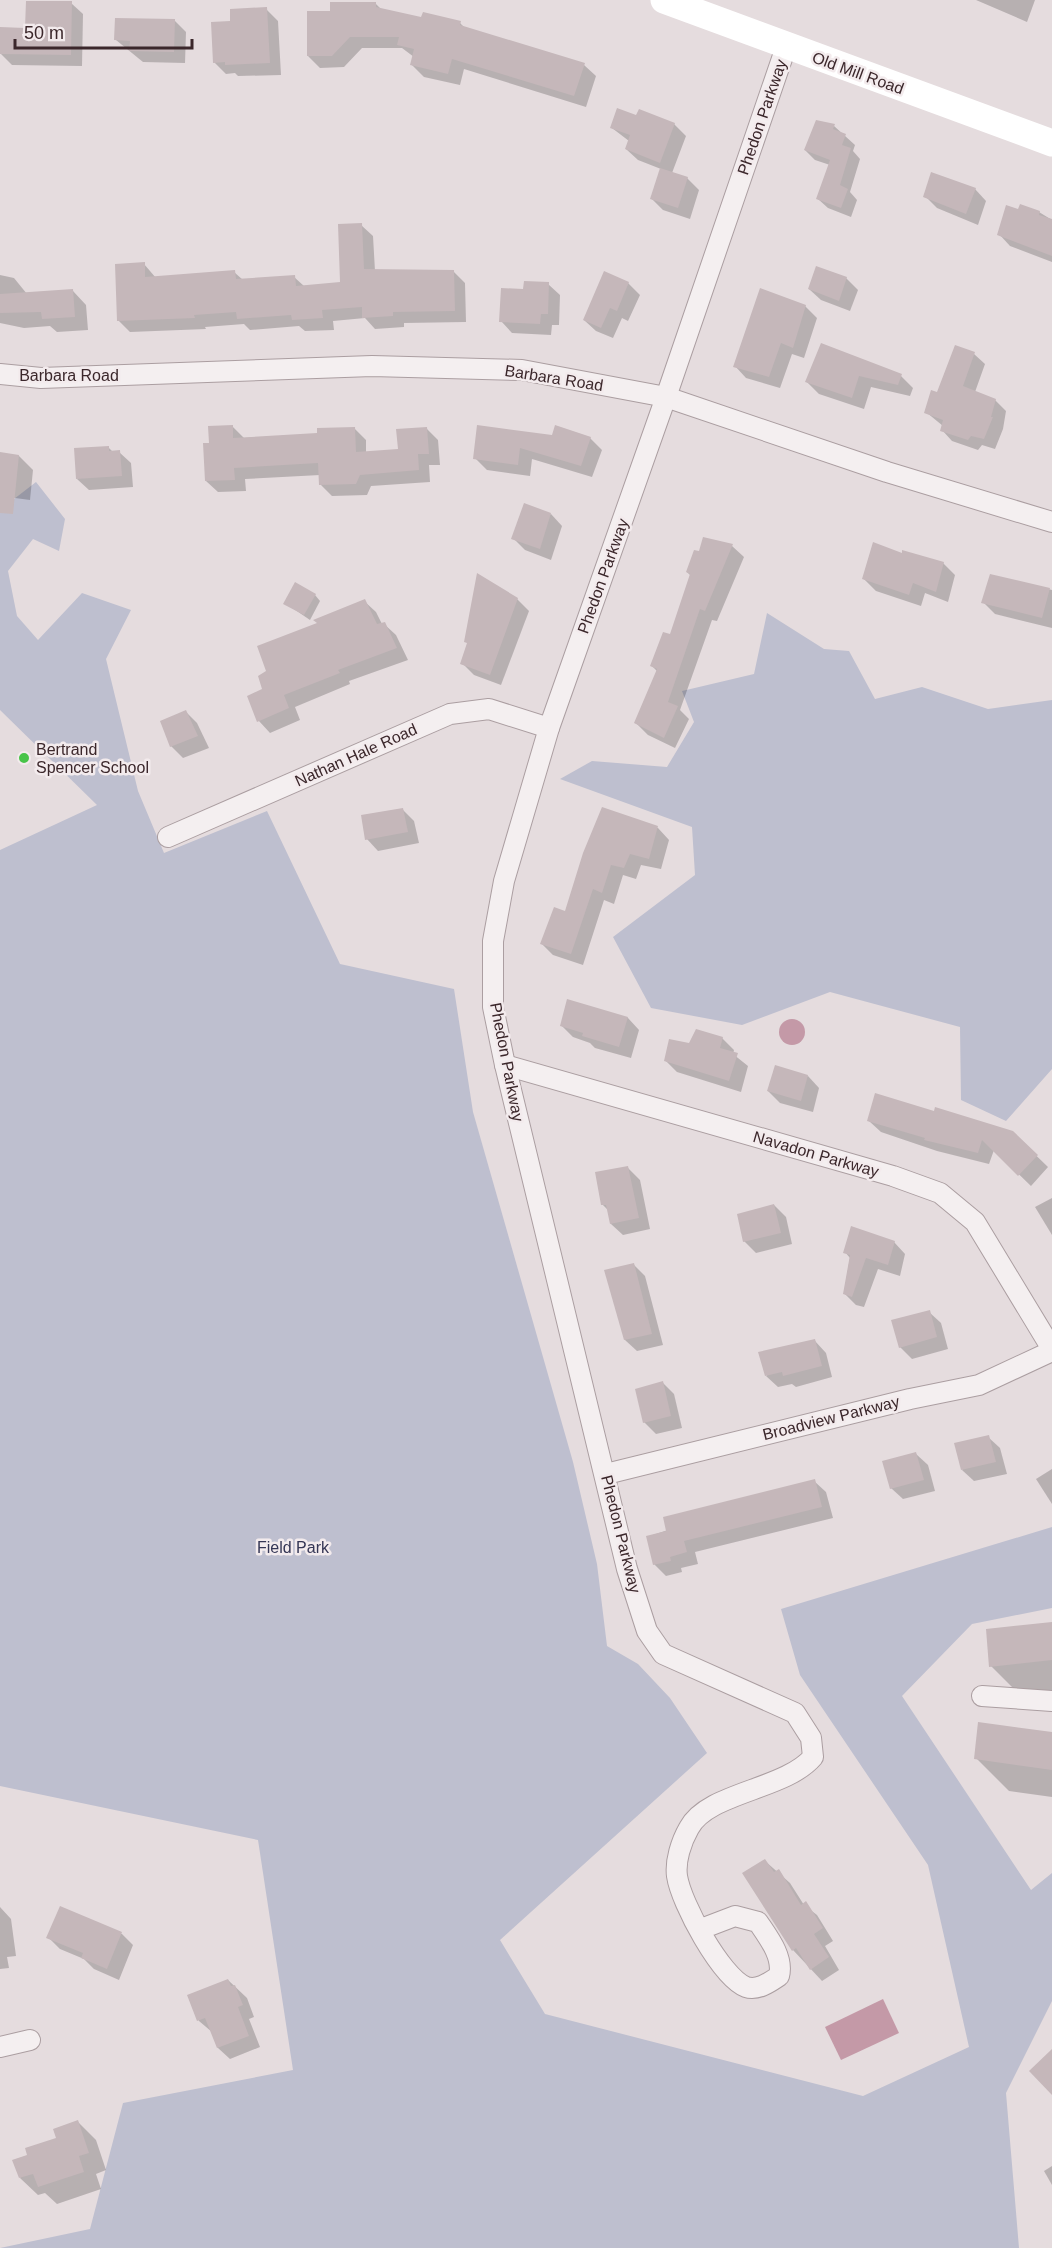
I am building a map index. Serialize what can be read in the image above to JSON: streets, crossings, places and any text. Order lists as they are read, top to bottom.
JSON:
{
  "streets": {
    "street": [
      "Old Mill Road",
      "Phedon Parkway",
      "Barbara Road",
      "Nathan Hale Road",
      "Navadon Parkway",
      "Broadview Parkway"
    ]
  },
  "crossings": [
    ["Old Mill Road", "Phedon Parkway"],
    ["Phedon Parkway", "Barbara Road"],
    ["Phedon Parkway", "Nathan Hale Road"],
    ["Phedon Parkway", "Navadon Parkway"],
    ["Phedon Parkway", "Broadview Parkway"],
    ["Navadon Parkway", "Broadview Parkway"]
  ],
  "parks": ["Field Park"],
  "places": ["Bertrand Spencer School"],
  "scale_bar": "50 m"
}
